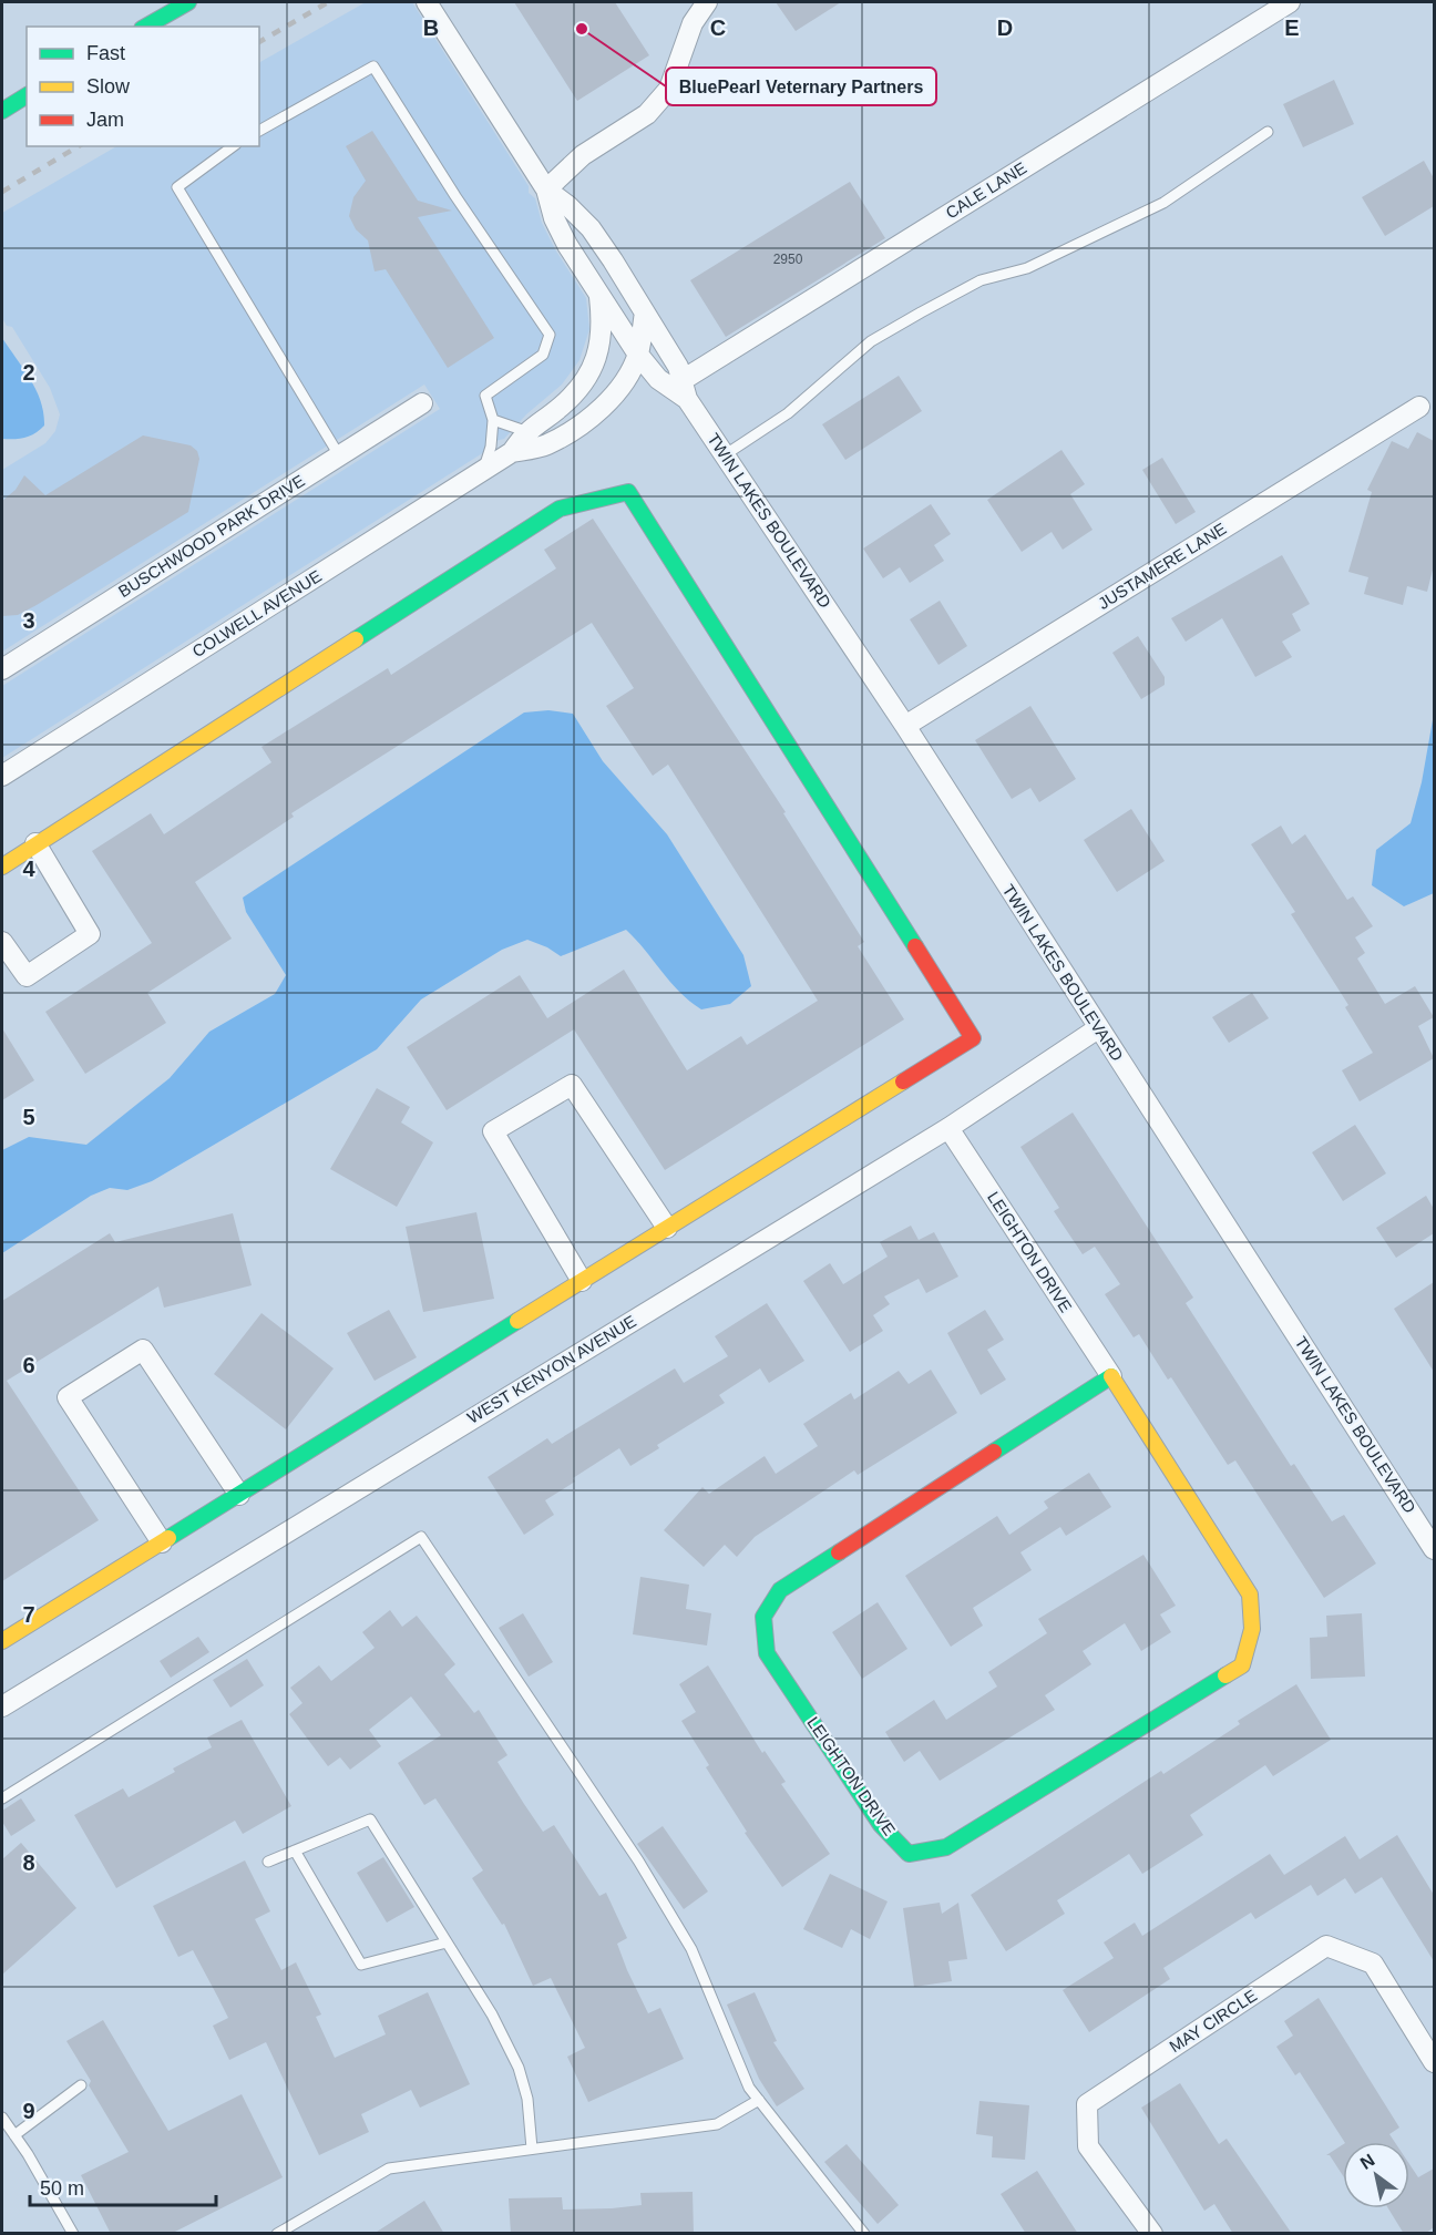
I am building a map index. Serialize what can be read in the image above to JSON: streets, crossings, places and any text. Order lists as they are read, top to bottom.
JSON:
{
  "streets": {
    "street": [
      "CALE LANE",
      "TWIN LAKES BOULEVARD",
      "BUSCHWOOD PARK DRIVE",
      "JUSTAMERE LANE",
      "COLWELL AVENUE",
      "LEIGHTON DRIVE",
      "WEST KENYON AVENUE",
      "MAY CIRCLE"
    ]
  },
  "crossings": [
    ["CALE LANE", "TWIN LAKES BOULEVARD"],
    ["TWIN LAKES BOULEVARD", "JUSTAMERE LANE"],
    ["TWIN LAKES BOULEVARD", "COLWELL AVENUE"],
    ["TWIN LAKES BOULEVARD", "WEST KENYON AVENUE"],
    ["LEIGHTON DRIVE", "WEST KENYON AVENUE"]
  ],
  "places": ["BluePearl Veternary Partners"],
  "house_numbers": ["2950"],
  "legend": ["Fast", "Slow", "Jam"],
  "scale_bar": "50 m",
  "north": "top left",
  "grid": {
    "columns": [
      "B",
      "C",
      "D",
      "E"
    ],
    "rows": [
      "2",
      "3",
      "4",
      "5",
      "6",
      "7",
      "8",
      "9"
    ]
  }
}
